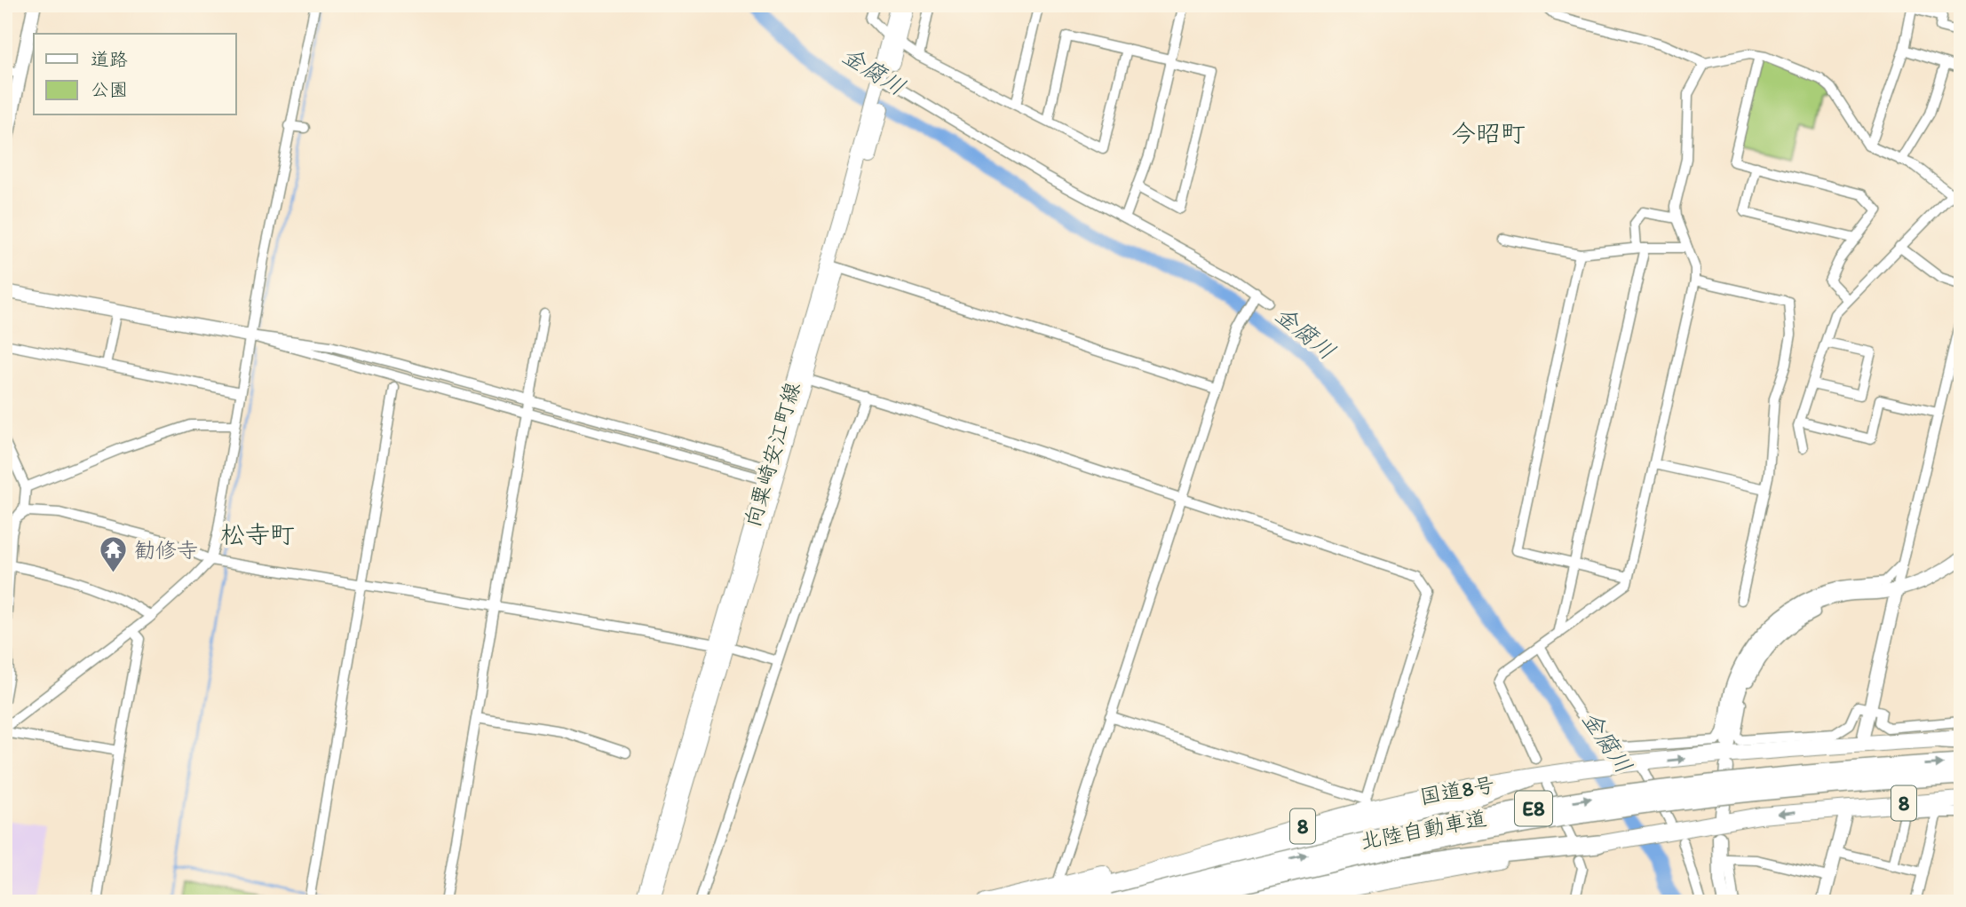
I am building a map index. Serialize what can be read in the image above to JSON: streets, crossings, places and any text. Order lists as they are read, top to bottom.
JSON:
{
  "streets": {
    "highway": [
      "国道8号",
      "8",
      "E8",
      "北陸自動車道"
    ],
    "main road": ["向粟崎安江町線"]
  },
  "districts": ["今昭町", "松寺町"],
  "water": ["金腐川"],
  "places": {
    "temple": ["勧修寺"]
  },
  "legend": ["道路", "公園"]
}
